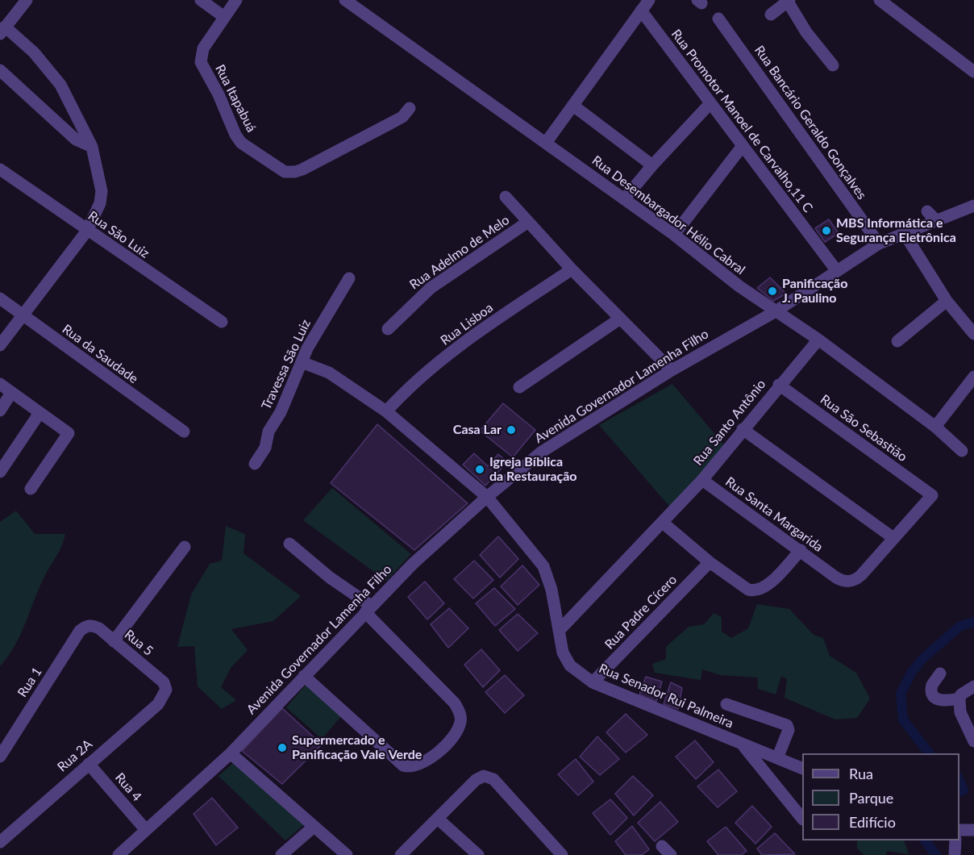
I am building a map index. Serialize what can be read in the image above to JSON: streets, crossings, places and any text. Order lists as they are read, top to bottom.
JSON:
{
  "streets": {
    "street": [
      "Rua Itapabuá",
      "Rua Promotor Manoel de Carvalho,11 C",
      "Rua Bancário Geraldo Gonçalves",
      "Rua Desembargador Hélio Cabral",
      "Rua São Luiz",
      "Rua Adelmo de Melo",
      "Rua Lisboa",
      "Rua da Saudade",
      "Travessa São Luiz",
      "Avenida Governador Lamenha Filho",
      "Rua Santo Antônio",
      "Rua São Sebastião",
      "Rua Santa Margarida",
      "Rua Padre Cícero",
      "Rua 5",
      "Rua 1",
      "Rua Senador Rui Palmeira",
      "Rua 2A",
      "Rua 4"
    ]
  },
  "crossings": [
    ["Rua Promotor Manoel de Carvalho,11 C", "Avenida Governador Lamenha Filho"],
    ["Rua Bancário Geraldo Gonçalves", "Avenida Governador Lamenha Filho"],
    ["Rua Desembargador Hélio Cabral", "Avenida Governador Lamenha Filho"],
    ["Rua Desembargador Hélio Cabral", "Rua Santo Antônio"],
    ["Rua Lisboa", "Rua Senador Rui Palmeira"],
    ["Travessa São Luiz", "Rua Senador Rui Palmeira"],
    ["Avenida Governador Lamenha Filho", "Rua Senador Rui Palmeira"],
    ["Avenida Governador Lamenha Filho", "Rua 4"],
    ["Rua Santo Antônio", "Rua São Sebastião"],
    ["Rua Santo Antônio", "Rua Santa Margarida"],
    ["Rua Santo Antônio", "Rua Senador Rui Palmeira"],
    ["Rua São Sebastião", "Rua Santa Margarida"],
    ["Rua Padre Cícero", "Rua Senador Rui Palmeira"],
    ["Rua 5", "Rua 1"],
    ["Rua 5", "Rua 2A"],
    ["Rua 2A", "Rua 4"]
  ],
  "places": [
    "MBS Informática e Segurança Eletrônica",
    "Panificação J. Paulino",
    "Casa Lar",
    "Igreja Bíblica da Restauração",
    "Supermercado e Panificação Vale Verde"
  ],
  "legend": ["Rua", "Parque", "Edifício"]
}
